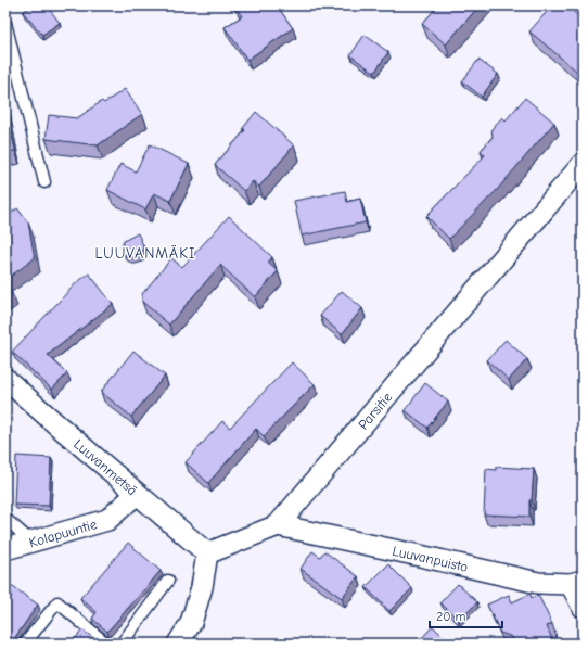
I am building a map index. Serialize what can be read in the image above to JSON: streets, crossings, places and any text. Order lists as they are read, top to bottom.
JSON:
{
  "streets": {
    "street": [
      "Parsitie",
      "Luuvanmetsä",
      "Kolapuuntie",
      "Luuvanpuisto"
    ]
  },
  "crossings": [
    ["Parsitie", "Luuvanmetsä"],
    ["Parsitie", "Luuvanpuisto"],
    ["Luuvanmetsä", "Kolapuuntie"]
  ],
  "districts": ["LUUVANMÄKI"],
  "scale_bar": "20 m"
}
